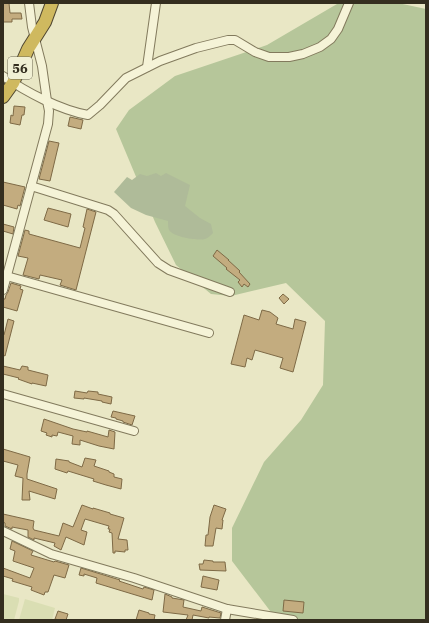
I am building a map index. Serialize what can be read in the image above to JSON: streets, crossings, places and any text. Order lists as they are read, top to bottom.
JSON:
{
  "streets": {
    "highway": ["56"]
  }
}
